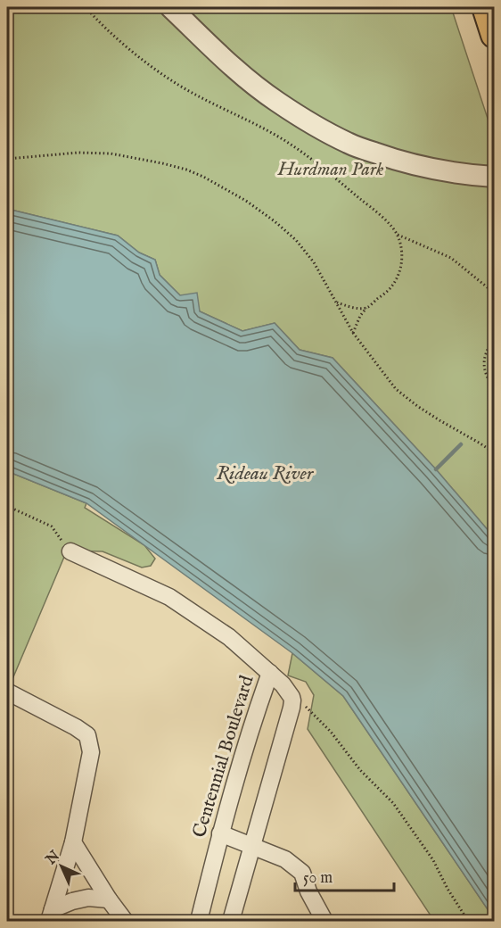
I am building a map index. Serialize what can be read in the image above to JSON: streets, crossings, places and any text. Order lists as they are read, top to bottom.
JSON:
{
  "streets": {
    "street": ["Centennial Boulevard"]
  },
  "water": ["Rideau River"],
  "parks": ["Hurdman Park"],
  "scale_bar": "50 m",
  "north": "top left"
}
